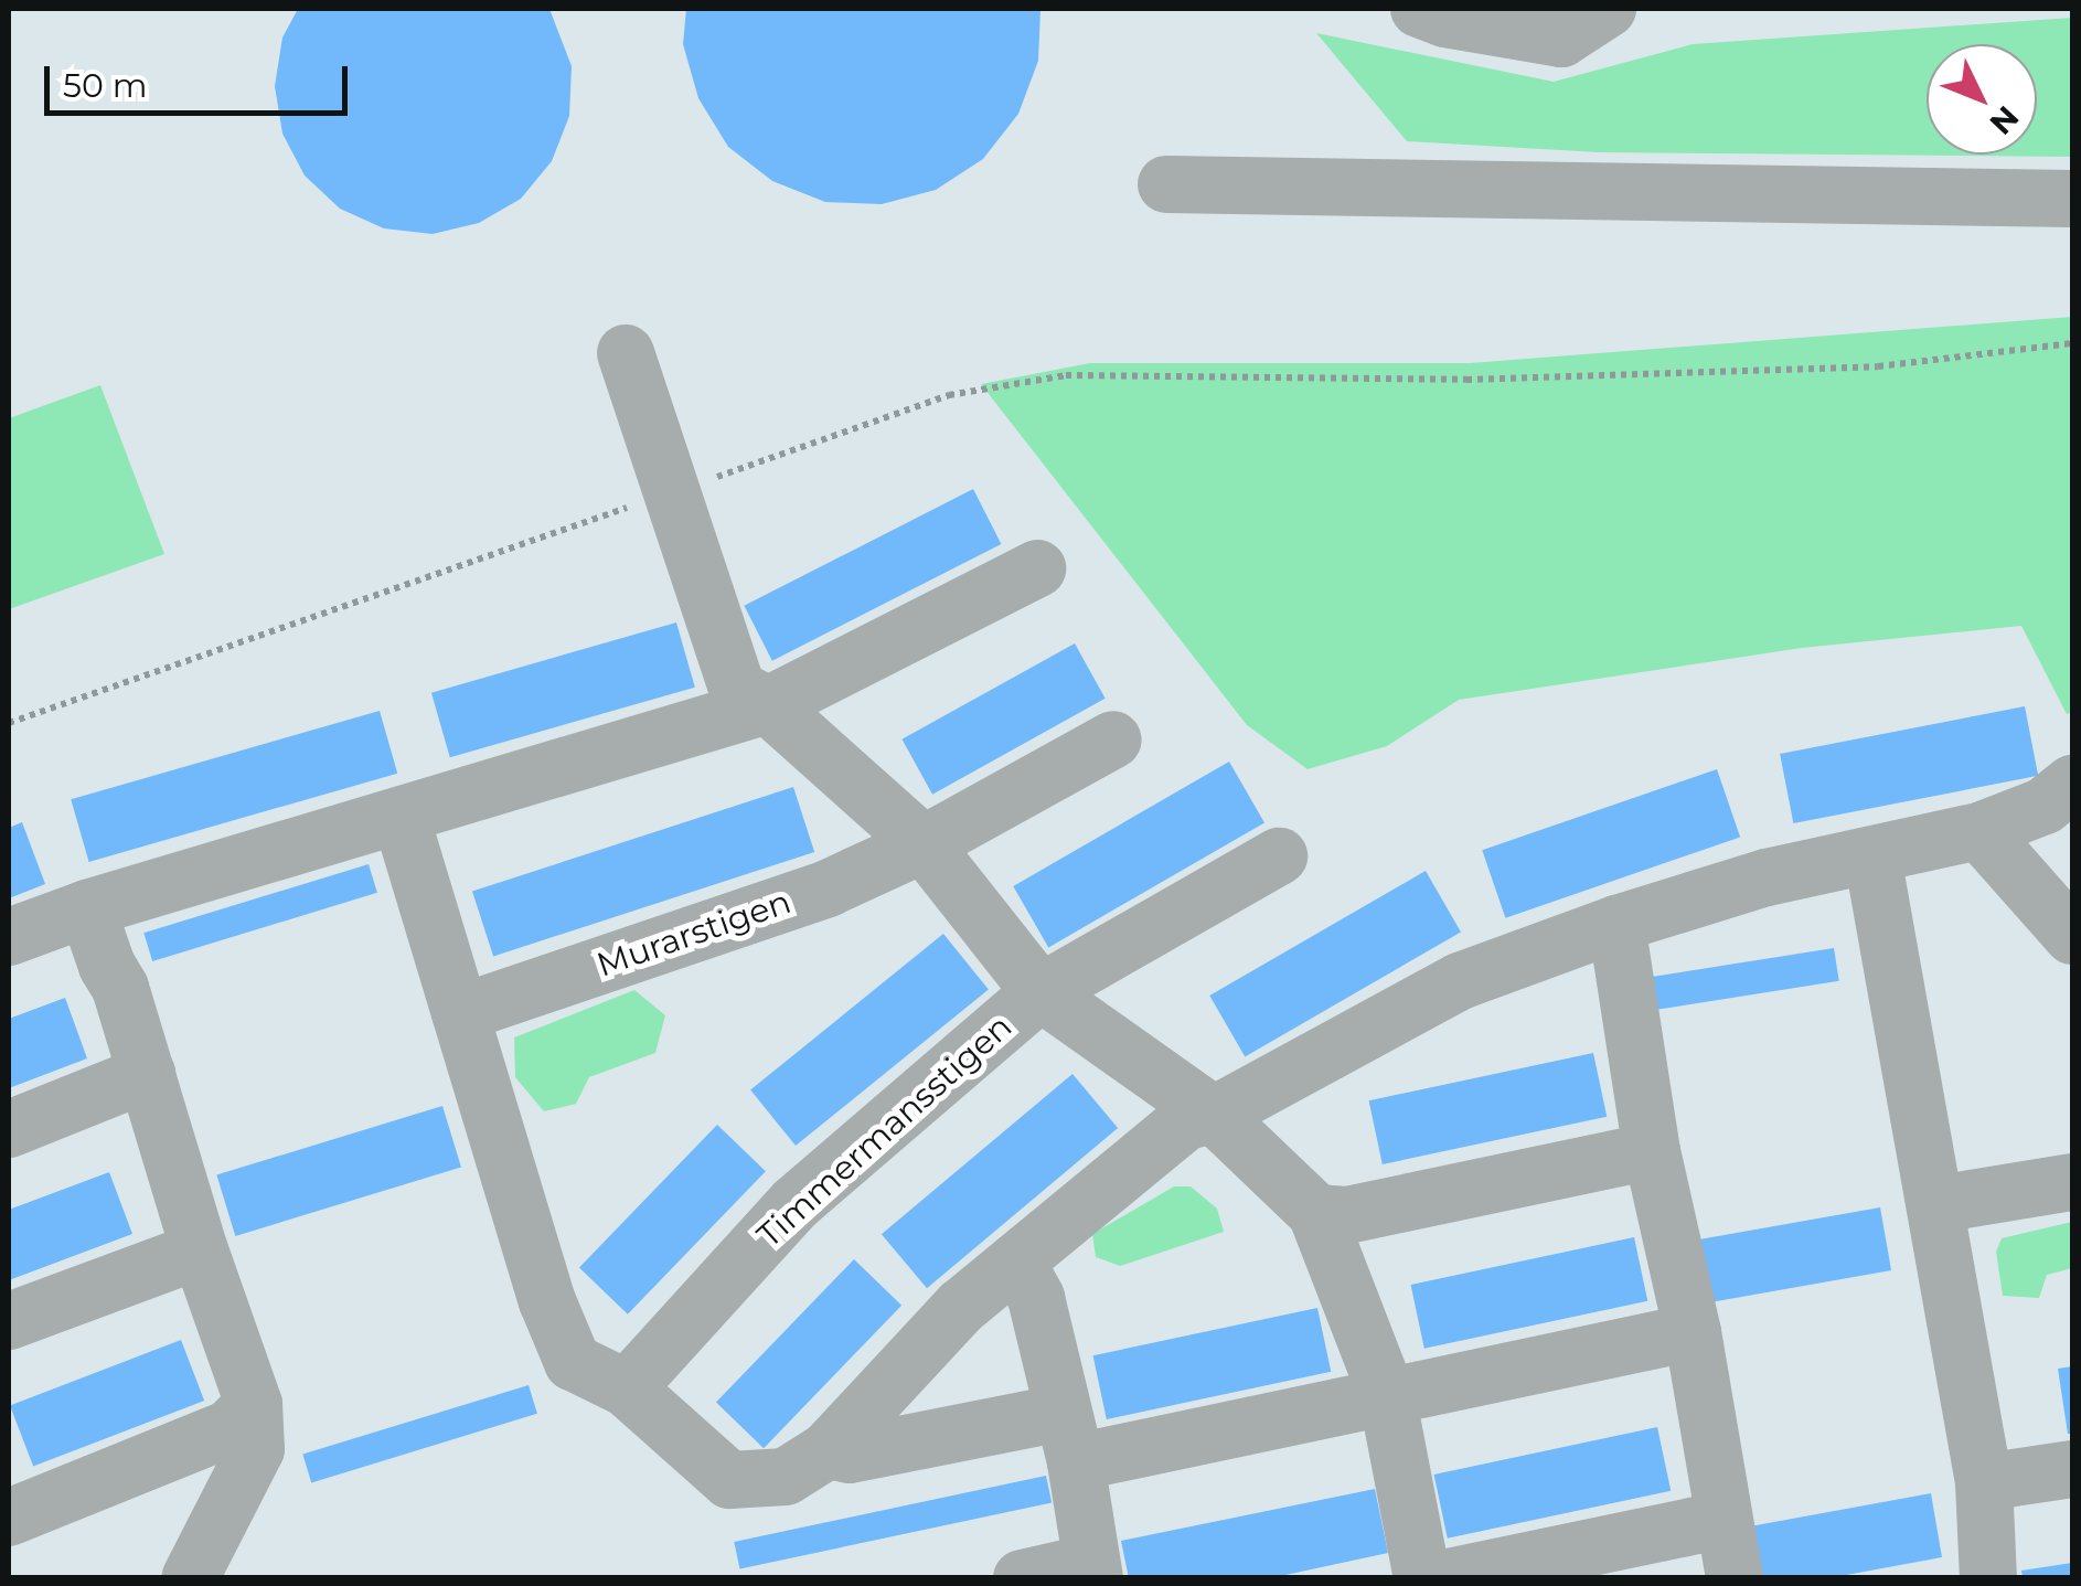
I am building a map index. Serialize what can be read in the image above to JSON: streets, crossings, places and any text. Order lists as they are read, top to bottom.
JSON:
{
  "streets": {
    "street": ["Murarstigen", "Timmermansstigen"]
  },
  "crossings": [
    ["Murarstigen", "Timmermansstigen"]
  ],
  "scale_bar": "50 m",
  "north": "bottom right"
}
